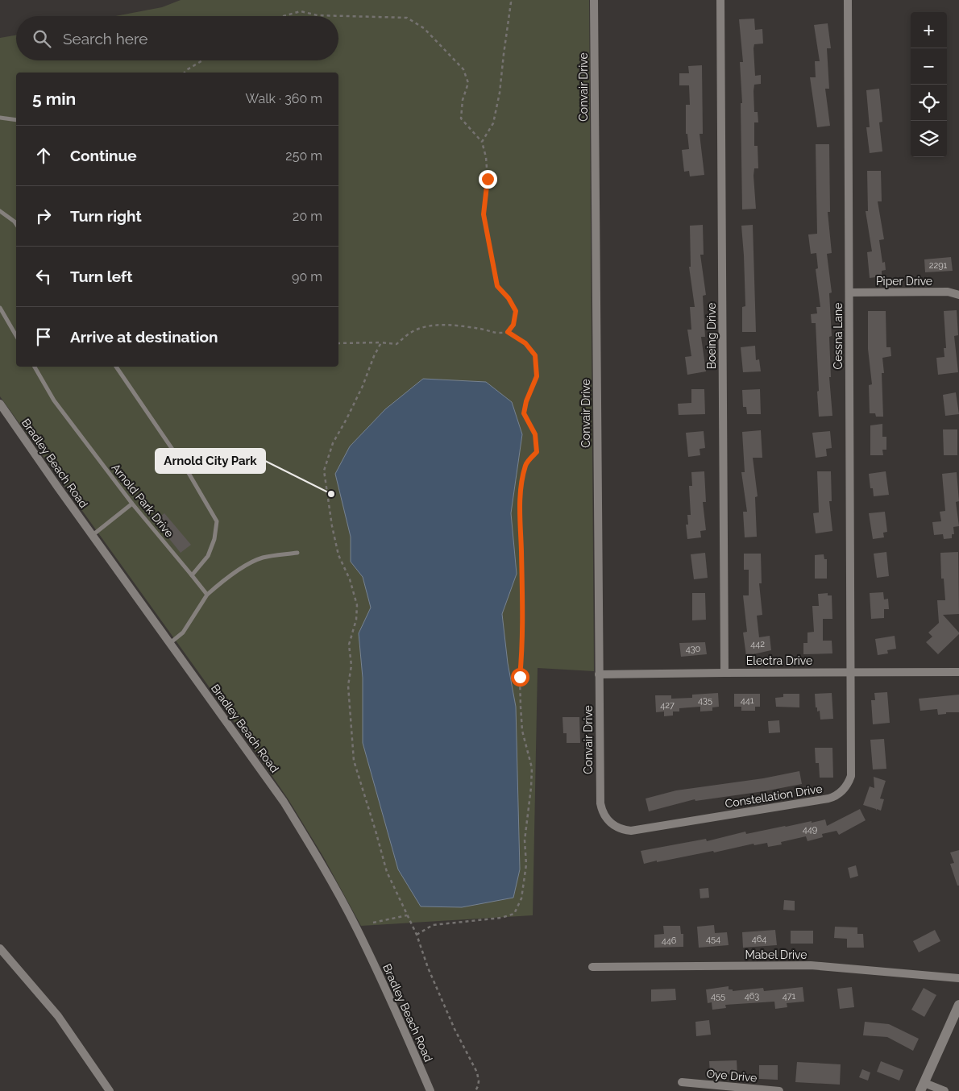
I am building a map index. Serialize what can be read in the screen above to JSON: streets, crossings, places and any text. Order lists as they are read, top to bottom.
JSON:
{
  "streets": {
    "street": [
      "Convair Drive",
      "Piper Drive",
      "Boeing Drive",
      "Cessna Lane",
      "Bradley Beach Road",
      "Electra Drive",
      "Constellation Drive",
      "Mabel Drive",
      "Oye Drive"
    ],
    "lane": ["Arnold Park Drive"]
  },
  "crossings": [
    ["Convair Drive", "Electra Drive"],
    ["Convair Drive", "Constellation Drive"],
    ["Piper Drive", "Cessna Lane"],
    ["Boeing Drive", "Electra Drive"],
    ["Cessna Lane", "Electra Drive"],
    ["Cessna Lane", "Constellation Drive"],
    ["Electra Drive", "Constellation Drive"]
  ],
  "places": ["Arnold City Park"],
  "house_numbers": [
    "2291",
    "442",
    "430",
    "435",
    "441",
    "427",
    "449",
    "454",
    "464",
    "446",
    "455",
    "463",
    "471"
  ],
  "page": {
    "map_buttons": ["+", "−"],
    "search": "Search here",
    "heading": ["5 min", "Walk · 360 m"],
    "list": [
      ["Continue", "250 m"],
      ["Turn right", "20 m"],
      ["Turn left", "90 m"],
      "Arrive at destination"
    ]
  }
}
